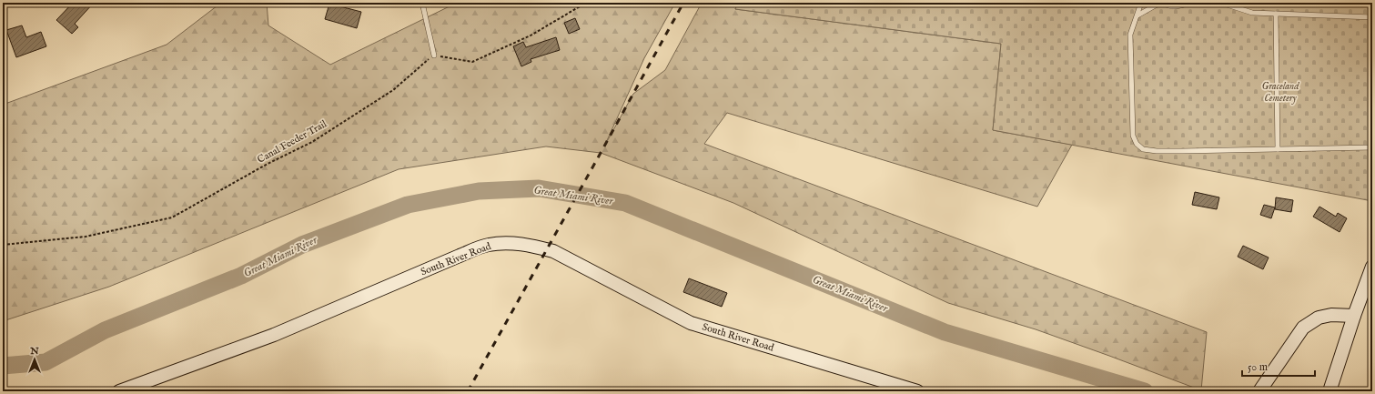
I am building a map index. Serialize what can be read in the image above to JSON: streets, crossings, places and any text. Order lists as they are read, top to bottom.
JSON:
{
  "streets": {
    "street": ["South River Road"],
    "path": ["Canal Feeder Trail"]
  },
  "water": ["Great Miami River"],
  "parks": ["Graceland Cemetery"],
  "scale_bar": "50 m",
  "north": "top"
}
